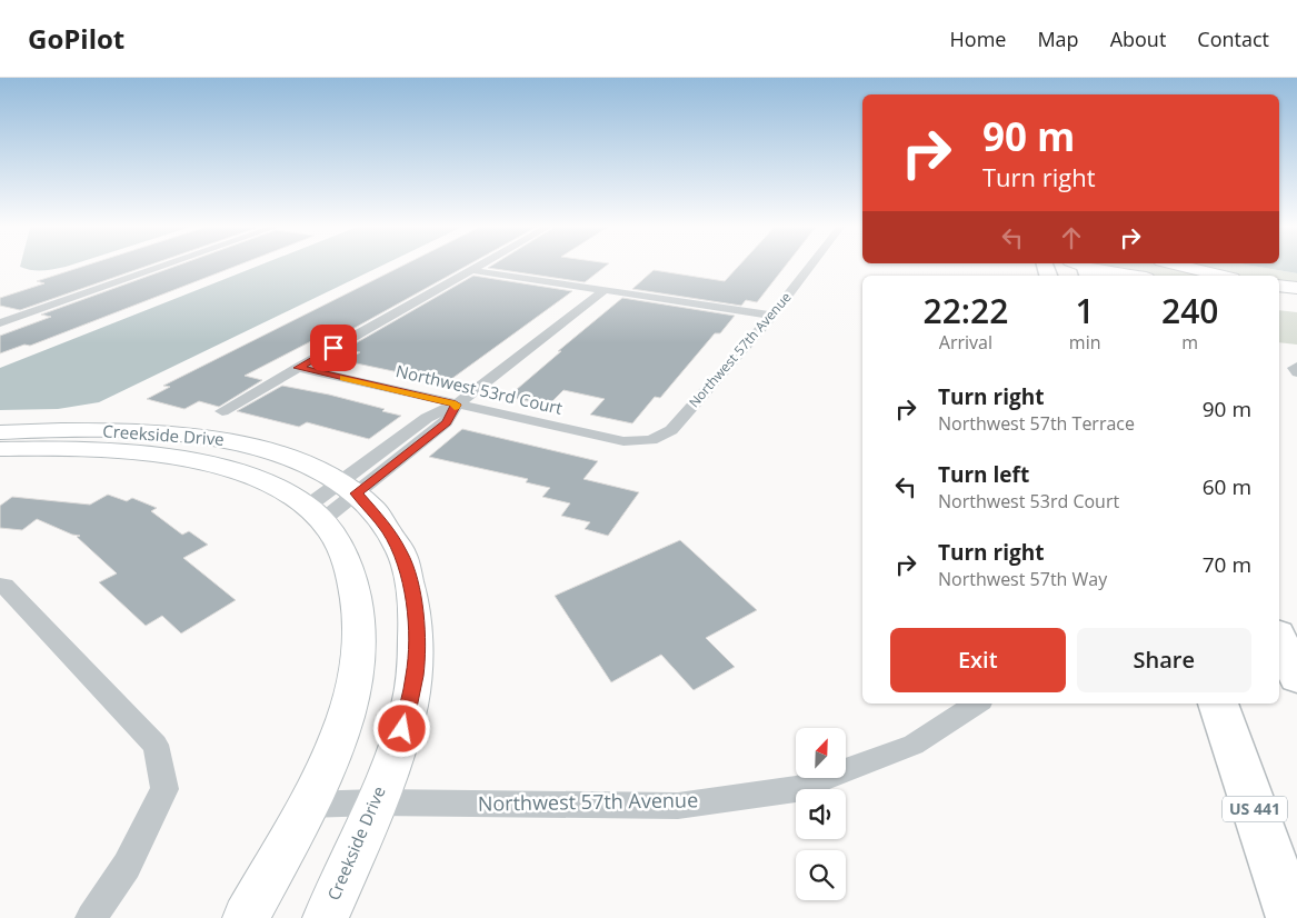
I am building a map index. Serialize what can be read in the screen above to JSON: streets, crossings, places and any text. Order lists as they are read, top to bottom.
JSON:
{
  "streets": {
    "main road": ["US 441"],
    "street": ["Northwest 57th Avenue", "Northwest 53rd Court", "Creekside Drive"]
  },
  "crossings": [
    ["Northwest 57th Avenue", "Northwest 53rd Court"],
    ["Northwest 57th Avenue", "Creekside Drive"]
  ],
  "north": "top right",
  "page": {
    "header": "GoPilot",
    "nav": [
      "Home",
      "Map",
      "About",
      "Contact"
    ],
    "turn": ["90 m", "Turn right"],
    "eta": [
      "22:22",
      "Arrival",
      "1",
      "min",
      "240",
      "m"
    ],
    "list": [
      {
        "name": "Turn right",
        "note": "Northwest 57th Terrace",
        "value": "90 m"
      },
      {
        "name": "Turn left",
        "note": "Northwest 53rd Court",
        "value": "60 m"
      },
      {
        "name": "Turn right",
        "note": "Northwest 57th Way",
        "value": "70 m"
      }
    ],
    "buttons": ["Exit", "Share"]
  }
}
